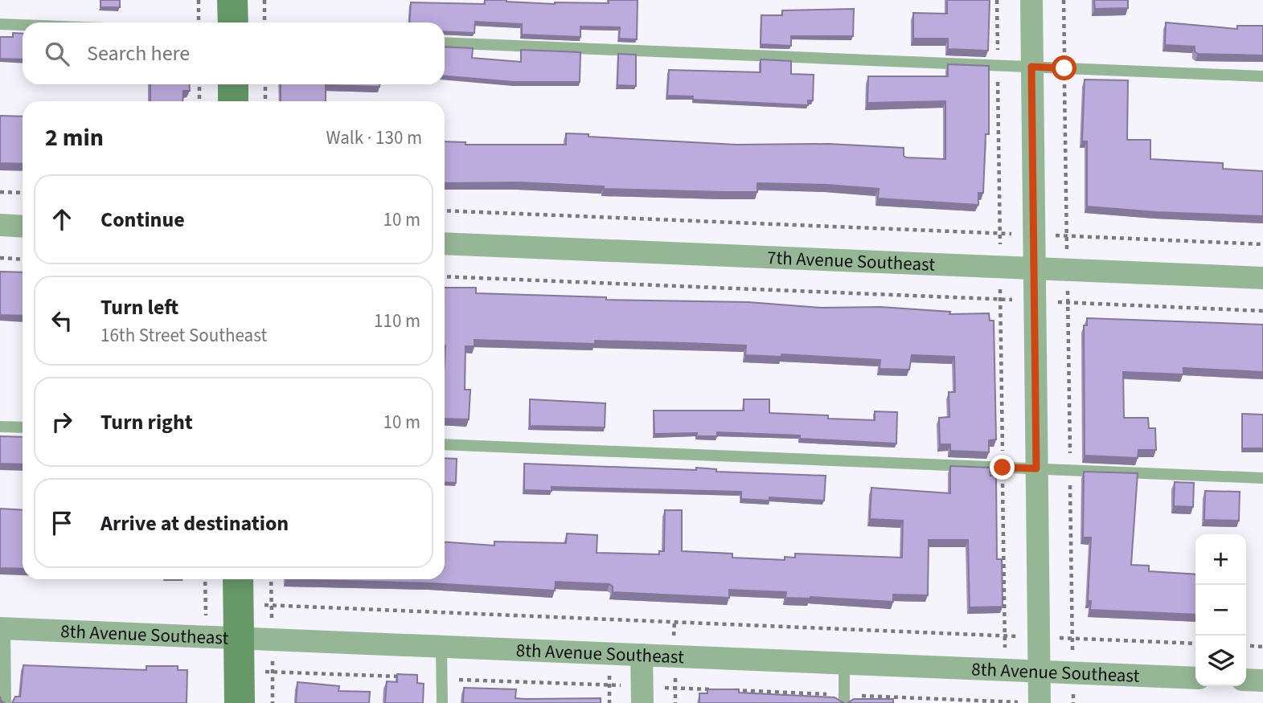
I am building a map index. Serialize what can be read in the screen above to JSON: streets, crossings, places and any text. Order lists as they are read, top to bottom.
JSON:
{
  "streets": {
    "street": ["7th Avenue Southeast", "8th Avenue Southeast"]
  },
  "page": {
    "search": "Search here",
    "heading": ["2 min", "Walk · 130 m"],
    "list": [
      ["Continue", "10 m"],
      ["Turn left", "16th Street Southeast", "110 m"],
      ["Turn right", "10 m"],
      "Arrive at destination"
    ],
    "map_buttons": ["+", "−"]
  }
}
